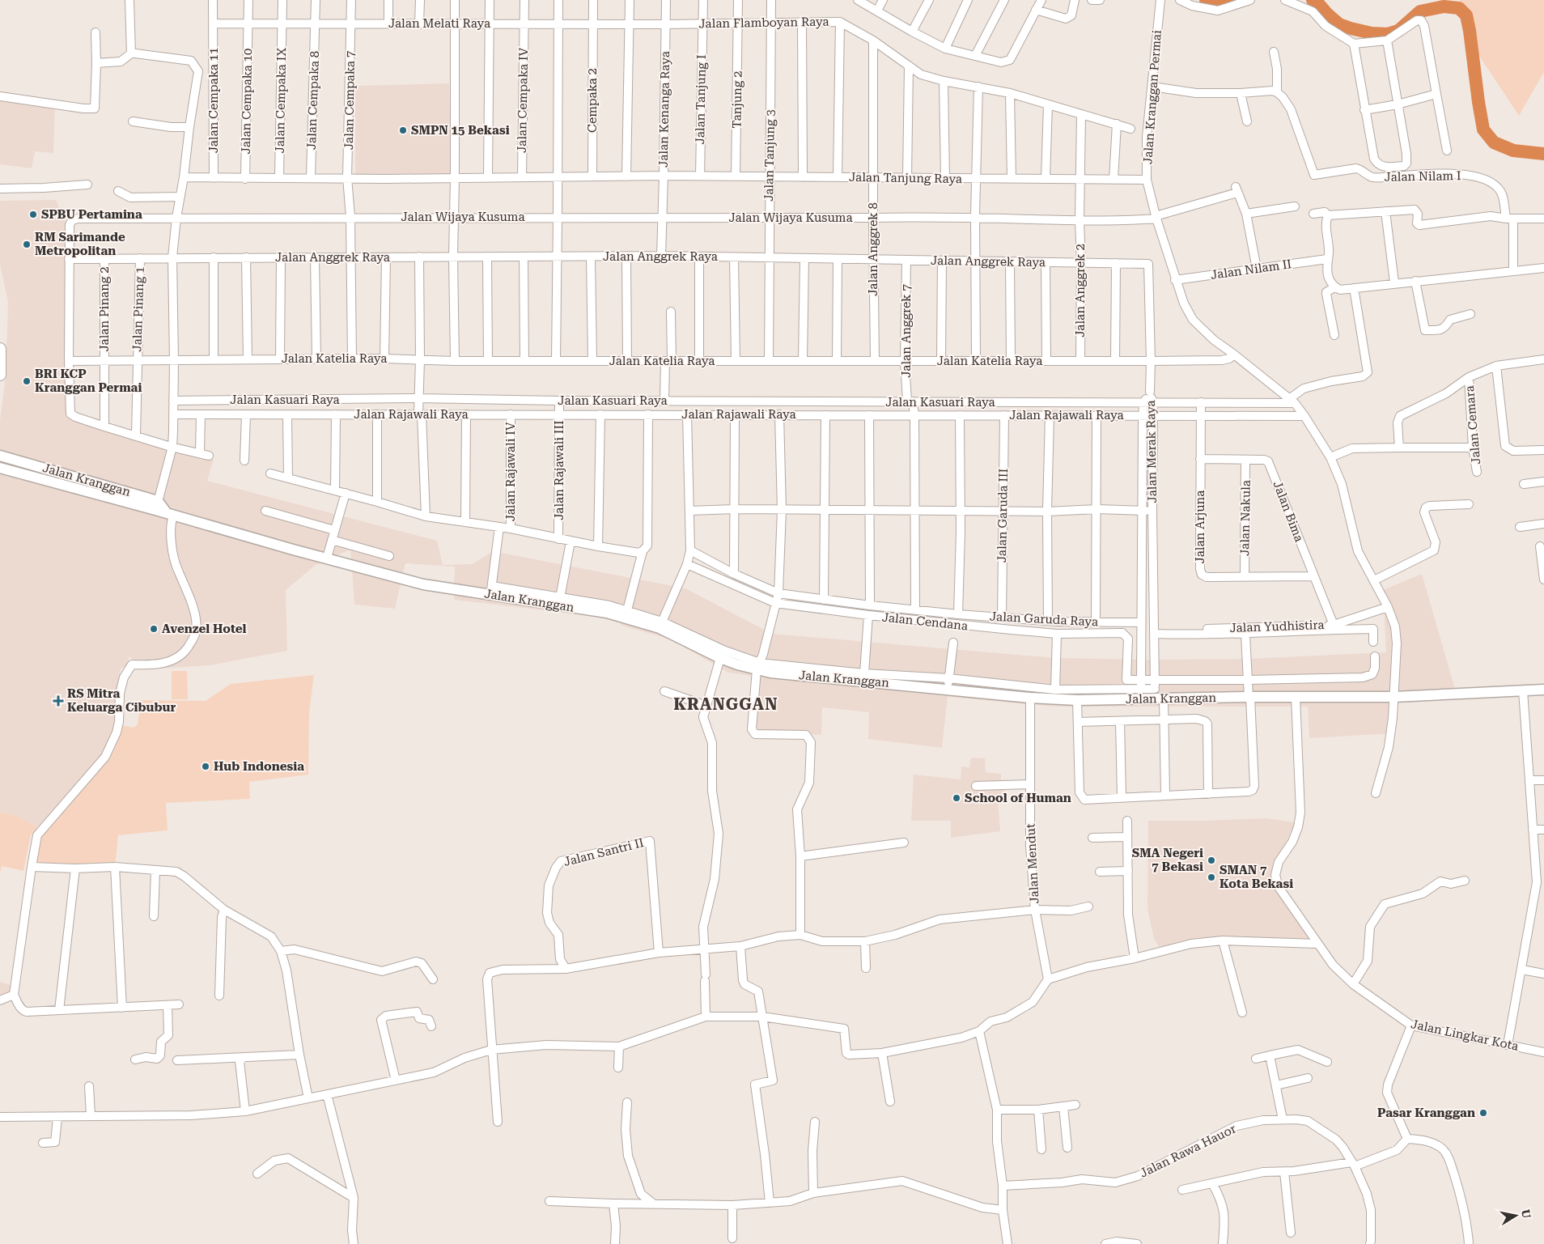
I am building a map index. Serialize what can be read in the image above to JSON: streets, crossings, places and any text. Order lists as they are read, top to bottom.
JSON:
{
  "streets": {
    "main road": ["Jalan Kranggan"],
    "street": [
      "Jalan Flamboyan Raya",
      "Jalan Melati Raya",
      "Jalan Kranggan Permai",
      "Jalan Tanjung I",
      "Tanjung 2",
      "Jalan Cempaka 11",
      "Jalan Cempaka IX",
      "Jalan Cempaka 8",
      "Jalan Cempaka 7",
      "Jalan Cempaka IV",
      "Cempaka 2",
      "Jalan Cempaka 10",
      "Jalan Kenanga Raya",
      "Jalan Tanjung 3",
      "Jalan Nilam I",
      "Jalan Tanjung Raya",
      "Jalan Wijaya Kusuma",
      "Jalan Anggrek 8",
      "Jalan Anggrek Raya",
      "Jalan Nilam II",
      "Jalan Anggrek 2",
      "Jalan Pinang 2",
      "Jalan Pinang 1",
      "Jalan Anggrek 7",
      "Jalan Katelia Raya",
      "Jalan Kasuari Raya",
      "Jalan Rajawali Raya",
      "Jalan Cemara",
      "Jalan Merak Raya",
      "Jalan Rajawali III",
      "Jalan Rajawali IV",
      "Jalan Bima",
      "Jalan Garuda III",
      "Jalan Nakula",
      "Jalan Arjuna",
      "Jalan Garuda Raya",
      "Jalan Cendana",
      "Jalan Yudhistira",
      "Jalan Santri II",
      "Jalan Mendut",
      "Jalan Lingkar Kota",
      "Jalan Rawa Hauor"
    ]
  },
  "crossings": [
    ["Jalan Flamboyan Raya", "Jalan Melati Raya"],
    ["Jalan Flamboyan Raya", "Jalan Tanjung I"],
    ["Jalan Flamboyan Raya", "Tanjung 2"],
    ["Jalan Flamboyan Raya", "Jalan Kenanga Raya"],
    ["Jalan Flamboyan Raya", "Jalan Tanjung 3"],
    ["Jalan Flamboyan Raya", "Jalan Anggrek 8"],
    ["Jalan Flamboyan Raya", "Jalan Anggrek 2"],
    ["Jalan Melati Raya", "Jalan Cempaka 11"],
    ["Jalan Melati Raya", "Jalan Cempaka IX"],
    ["Jalan Melati Raya", "Jalan Cempaka 8"],
    ["Jalan Melati Raya", "Jalan Cempaka 7"],
    ["Jalan Melati Raya", "Jalan Cempaka IV"],
    ["Jalan Melati Raya", "Cempaka 2"],
    ["Jalan Melati Raya", "Jalan Cempaka 10"],
    ["Jalan Melati Raya", "Jalan Kenanga Raya"],
    ["Jalan Kranggan Permai", "Jalan Tanjung Raya"],
    ["Jalan Kranggan Permai", "Jalan Wijaya Kusuma"],
    ["Jalan Kranggan Permai", "Jalan Nilam II"],
    ["Jalan Kranggan Permai", "Jalan Katelia Raya"],
    ["Jalan Kranggan Permai", "Jalan Kasuari Raya"],
    ["Jalan Kranggan Permai", "Jalan Rajawali Raya"],
    ["Jalan Kranggan Permai", "Jalan Kranggan"],
    ["Jalan Kranggan Permai", "Jalan Yudhistira"],
    ["Jalan Tanjung I", "Jalan Tanjung Raya"],
    ["Tanjung 2", "Jalan Tanjung Raya"],
    ["Jalan Cempaka 11", "Jalan Tanjung Raya"],
    ["Jalan Cempaka IX", "Jalan Tanjung Raya"],
    ["Jalan Cempaka 8", "Jalan Tanjung Raya"],
    ["Jalan Cempaka 7", "Jalan Tanjung Raya"],
    ["Jalan Cempaka 7", "Jalan Wijaya Kusuma"],
    ["Jalan Cempaka 7", "Jalan Anggrek Raya"],
    ["Jalan Cempaka 7", "Jalan Katelia Raya"],
    ["Jalan Cempaka IV", "Jalan Tanjung Raya"],
    ["Cempaka 2", "Jalan Tanjung Raya"],
    ["Jalan Cempaka 10", "Jalan Tanjung Raya"],
    ["Jalan Kenanga Raya", "Jalan Tanjung Raya"],
    ["Jalan Kenanga Raya", "Jalan Wijaya Kusuma"],
    ["Jalan Kenanga Raya", "Jalan Anggrek Raya"],
    ["Jalan Tanjung 3", "Jalan Tanjung Raya"],
    ["Jalan Tanjung 3", "Jalan Wijaya Kusuma"],
    ["Jalan Tanjung 3", "Jalan Anggrek Raya"],
    ["Jalan Tanjung 3", "Jalan Katelia Raya"],
    ["Jalan Tanjung Raya", "Jalan Anggrek 8"],
    ["Jalan Tanjung Raya", "Jalan Anggrek 2"],
    ["Jalan Wijaya Kusuma", "Jalan Anggrek 8"],
    ["Jalan Wijaya Kusuma", "Jalan Anggrek Raya"],
    ["Jalan Wijaya Kusuma", "Jalan Anggrek 2"],
    ["Jalan Wijaya Kusuma", "Jalan Pinang 2"],
    ["Jalan Wijaya Kusuma", "Jalan Pinang 1"],
    ["Jalan Wijaya Kusuma", "Jalan Katelia Raya"],
    ["Jalan Anggrek 8", "Jalan Anggrek Raya"],
    ["Jalan Anggrek 8", "Jalan Katelia Raya"],
    ["Jalan Anggrek Raya", "Jalan Anggrek 2"],
    ["Jalan Anggrek Raya", "Jalan Pinang 2"],
    ["Jalan Anggrek Raya", "Jalan Pinang 1"],
    ["Jalan Anggrek Raya", "Jalan Anggrek 7"],
    ["Jalan Anggrek Raya", "Jalan Katelia Raya"],
    ["Jalan Anggrek 2", "Jalan Katelia Raya"],
    ["Jalan Pinang 2", "Jalan Katelia Raya"],
    ["Jalan Pinang 1", "Jalan Katelia Raya"],
    ["Jalan Anggrek 7", "Jalan Katelia Raya"],
    ["Jalan Anggrek 7", "Jalan Kasuari Raya"],
    ["Jalan Anggrek 7", "Jalan Rajawali Raya"],
    ["Jalan Anggrek 7", "Jalan Garuda Raya"],
    ["Jalan Kasuari Raya", "Jalan Merak Raya"],
    ["Jalan Kasuari Raya", "Jalan Rajawali III"],
    ["Jalan Kasuari Raya", "Jalan Arjuna"],
    ["Jalan Rajawali Raya", "Jalan Merak Raya"],
    ["Jalan Rajawali Raya", "Jalan Rajawali III"],
    ["Jalan Rajawali Raya", "Jalan Rajawali IV"],
    ["Jalan Rajawali Raya", "Jalan Garuda III"],
    ["Jalan Rajawali Raya", "Jalan Arjuna"],
    ["Jalan Merak Raya", "Jalan Kranggan"],
    ["Jalan Merak Raya", "Jalan Garuda Raya"],
    ["Jalan Merak Raya", "Jalan Cendana"],
    ["Jalan Kranggan", "Jalan Mendut"],
    ["Jalan Kranggan", "Jalan Lingkar Kota"],
    ["Jalan Bima", "Jalan Nakula"],
    ["Jalan Bima", "Jalan Arjuna"],
    ["Jalan Bima", "Jalan Yudhistira"],
    ["Jalan Garuda III", "Jalan Garuda Raya"],
    ["Jalan Nakula", "Jalan Arjuna"]
  ],
  "districts": ["KRANGGAN"],
  "places": {
    "other": [
      "SMPN 15 Bekasi",
      "SPBU Pertamina",
      "RM Sarimande Metropolitan",
      "BRI KCP Kranggan Permai",
      "Avenzel Hotel",
      "Hub Indonesia",
      "School of Human",
      "SMA Negeri 7 Bekasi",
      "SMAN 7 Kota Bekasi",
      "Pasar Kranggan"
    ],
    "health": ["RS Mitra Keluarga Cibubur"]
  },
  "north": "right"
}
